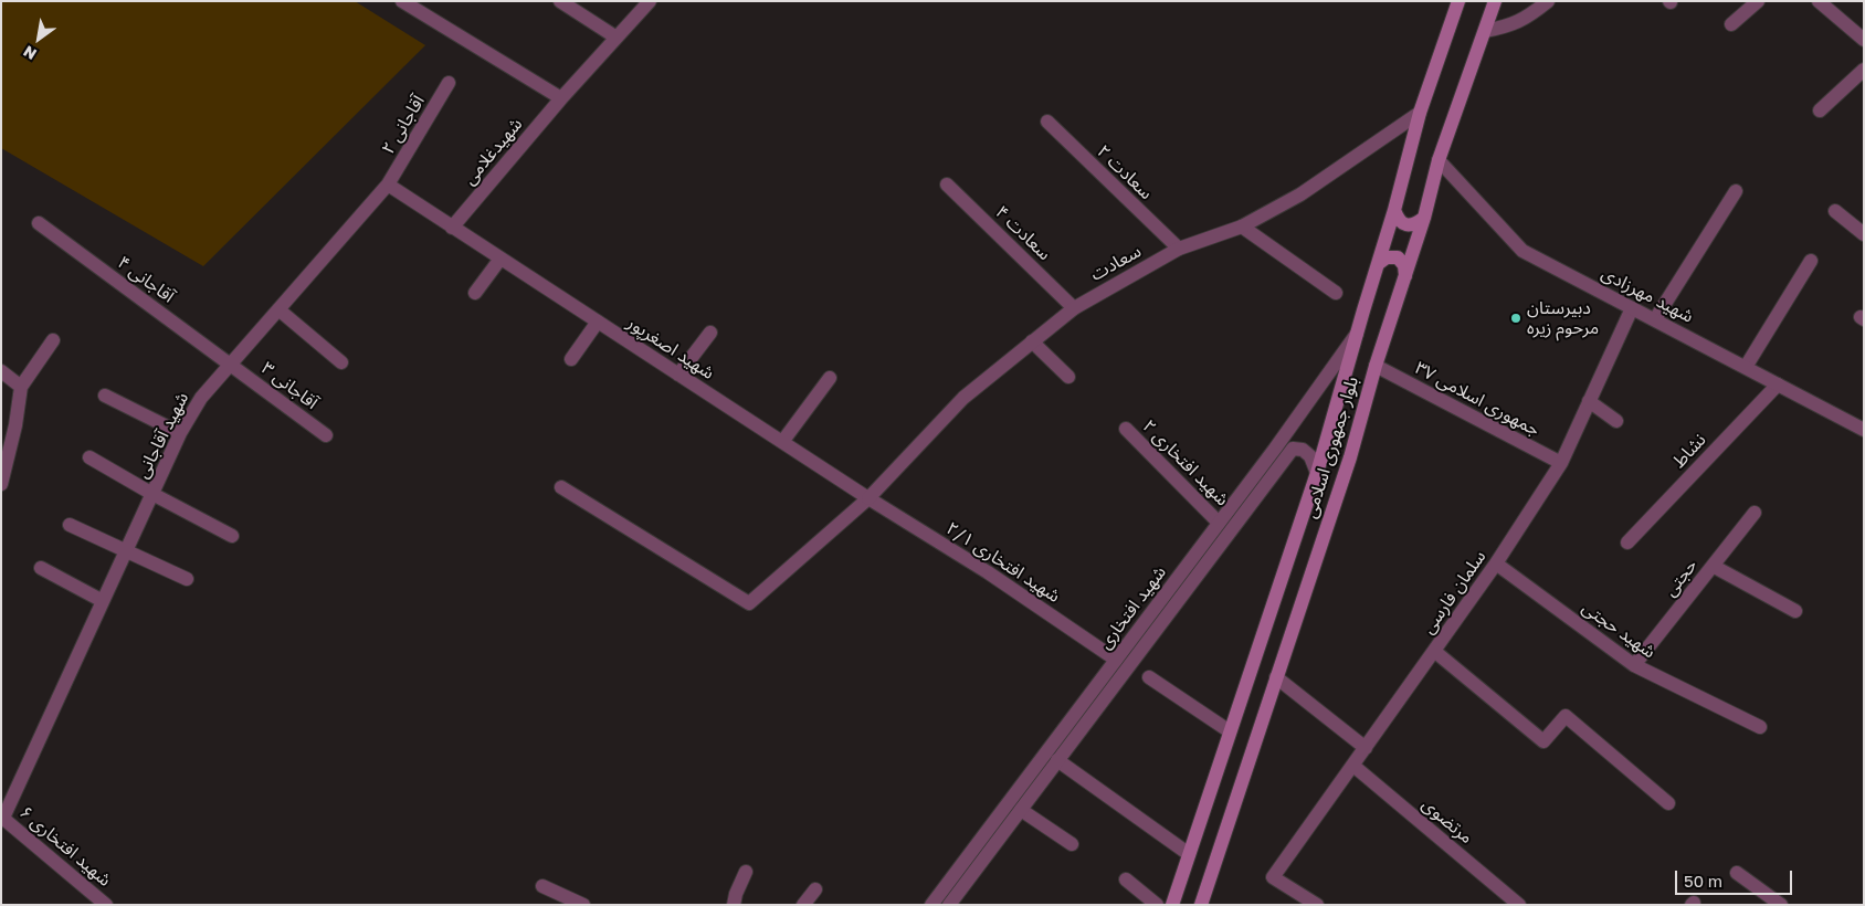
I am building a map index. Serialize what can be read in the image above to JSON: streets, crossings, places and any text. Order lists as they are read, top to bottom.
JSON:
{
  "streets": {
    "main road": ["بلوار جمهوری اسلامی"],
    "street": [
      "آقاجانی ۲",
      "شهیدغلامی",
      "سعادت ۲",
      "سعادت ۴",
      "سعادت",
      "آقاجانی ۴",
      "شهید مهرزادی",
      "شهید اصغرپور",
      "آقاجانی ۳",
      "جمهوری اسلامی ۳۷",
      "شهید آقاجانی",
      "نشاط",
      "شهید افتخاری ۲",
      "شهید افتخاری ۲/۱",
      "حجتی",
      "سلمان فارسی",
      "شهید افتخاری",
      "شهید حجتی",
      "مرتضوی",
      "شهید افتخاری ۶"
    ]
  },
  "crossings": [
    ["آقاجانی ۲", "شهید آقاجانی"],
    ["شهیدغلامی", "شهید اصغرپور"],
    ["سعادت ۲", "سعادت"],
    ["سعادت ۴", "سعادت"],
    ["سعادت", "شهید اصغرپور"],
    ["سعادت", "بلوار جمهوری اسلامی"],
    ["سعادت", "شهید افتخاری ۲/۱"],
    ["آقاجانی ۴", "آقاجانی ۳"],
    ["آقاجانی ۴", "شهید آقاجانی"],
    ["شهید مهرزادی", "بلوار جمهوری اسلامی"],
    ["شهید مهرزادی", "نشاط"],
    ["شهید مهرزادی", "سلمان فارسی"],
    ["شهید اصغرپور", "شهید افتخاری ۲/۱"],
    ["آقاجانی ۳", "شهید آقاجانی"],
    ["جمهوری اسلامی ۳۷", "بلوار جمهوری اسلامی"],
    ["جمهوری اسلامی ۳۷", "سلمان فارسی"],
    ["شهید آقاجانی", "شهید افتخاری ۶"],
    ["بلوار جمهوری اسلامی", "شهید افتخاری"],
    ["شهید افتخاری ۲", "شهید افتخاری"],
    ["شهید افتخاری ۲/۱", "شهید افتخاری"],
    ["حجتی", "شهید حجتی"],
    ["سلمان فارسی", "شهید حجتی"],
    ["سلمان فارسی", "مرتضوی"]
  ],
  "places": ["دبیرستان مرحوم زیره"],
  "scale_bar": "50 m",
  "north": "bottom left"
}
